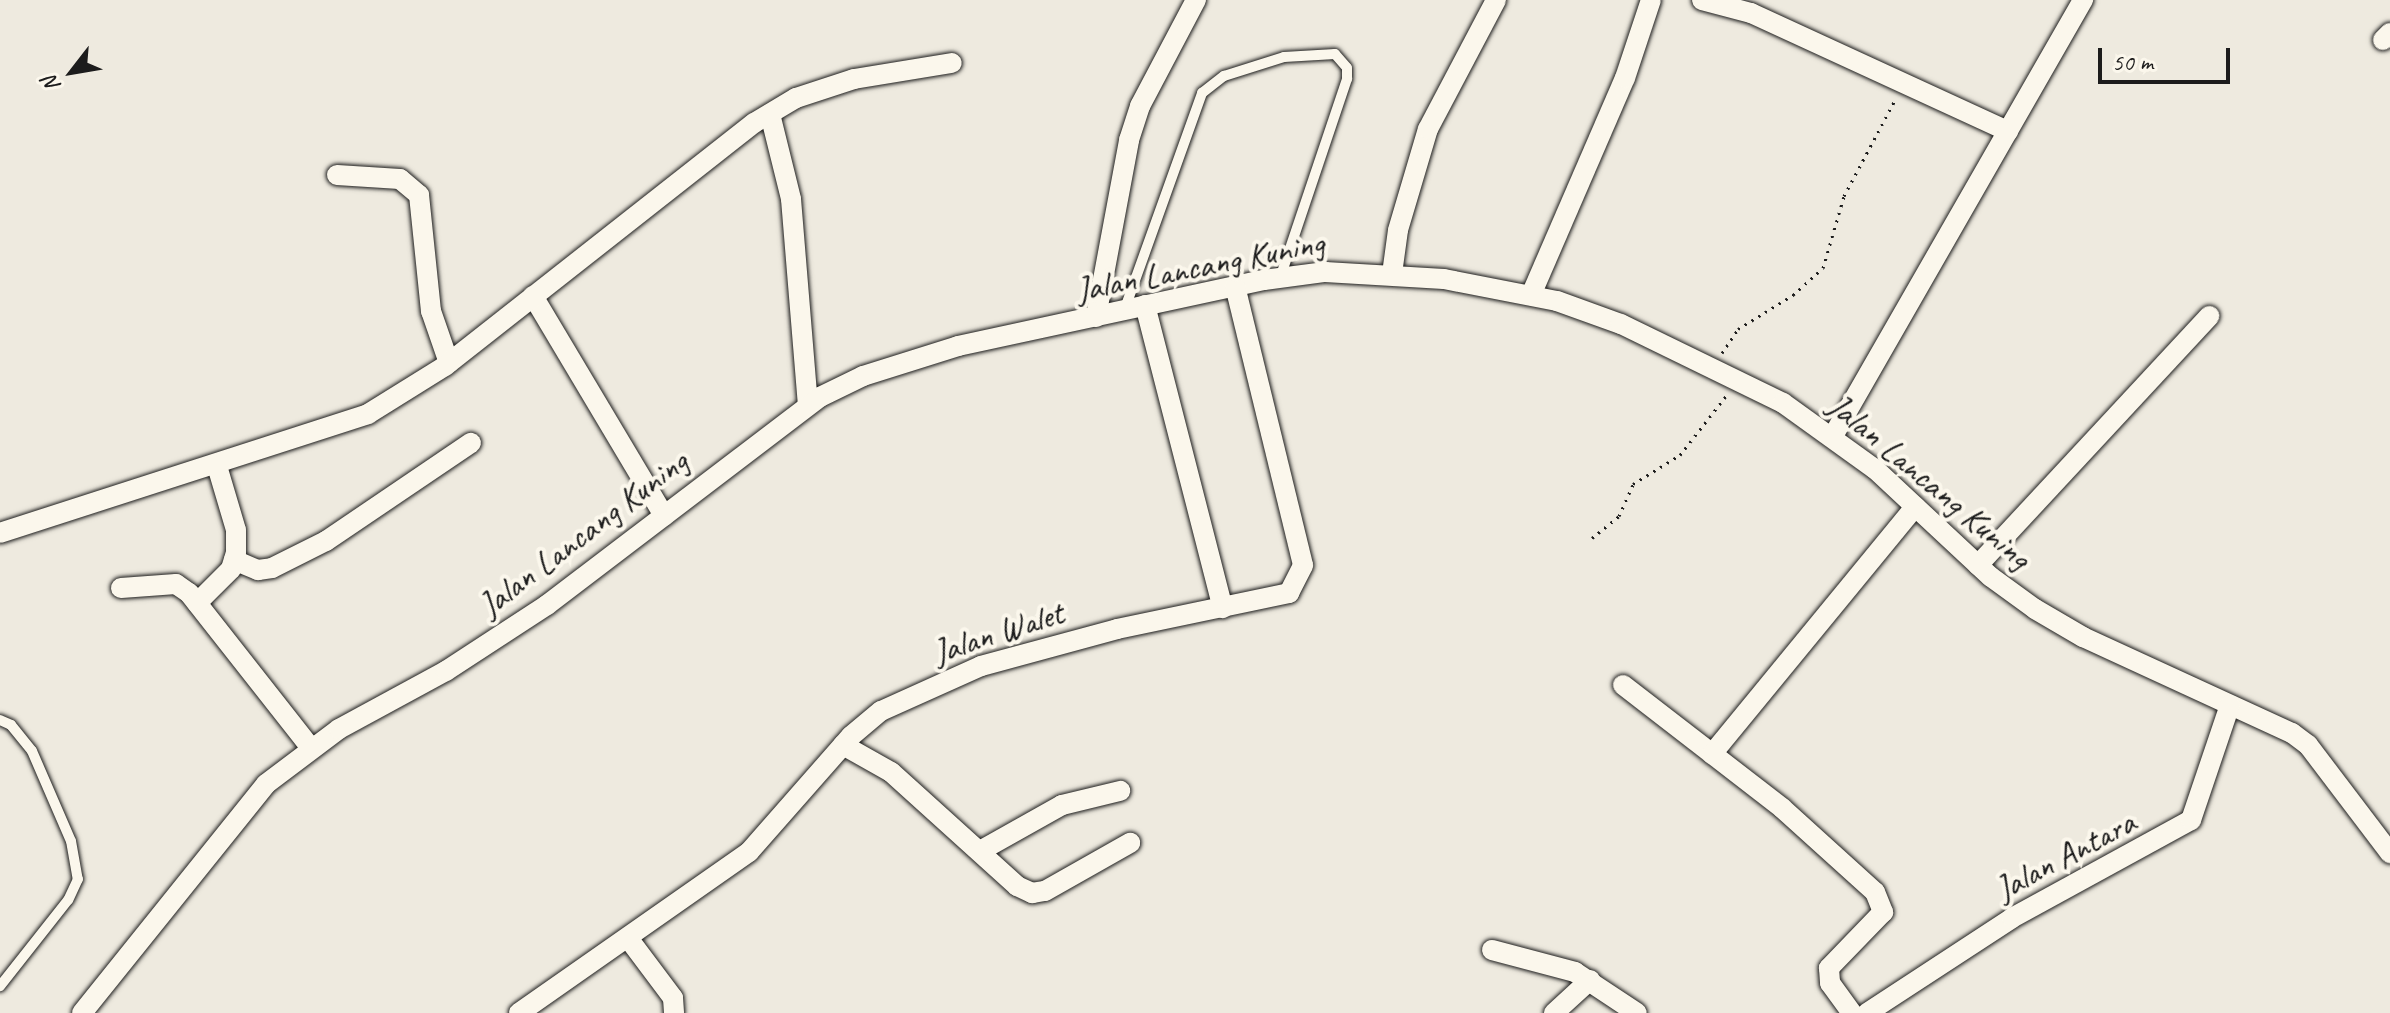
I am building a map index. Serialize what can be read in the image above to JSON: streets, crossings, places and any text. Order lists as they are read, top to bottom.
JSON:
{
  "streets": {
    "street": ["Jalan Lancang Kuning", "Jalan Walet", "Jalan Antara"]
  },
  "crossings": [
    ["Jalan Lancang Kuning", "Jalan Walet"],
    ["Jalan Lancang Kuning", "Jalan Antara"]
  ],
  "scale_bar": "50 m",
  "north": "bottom left"
}
